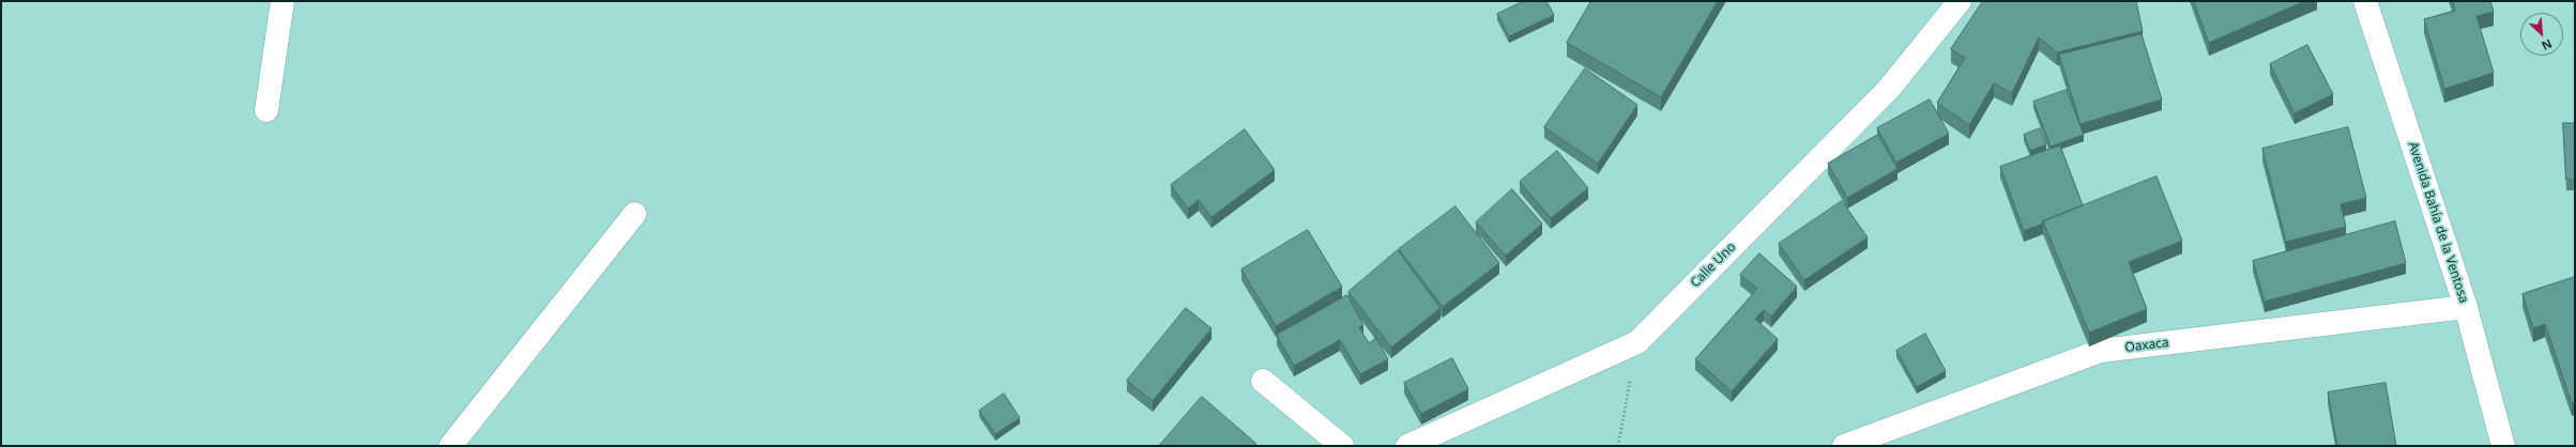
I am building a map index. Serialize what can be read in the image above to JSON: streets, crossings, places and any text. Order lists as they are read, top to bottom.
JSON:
{
  "streets": {
    "street": ["Avenida Bahía de la Ventosa", "Calle Uno", "Oaxaca"]
  },
  "crossings": [
    ["Avenida Bahía de la Ventosa", "Oaxaca"]
  ],
  "north": "bottom right"
}
